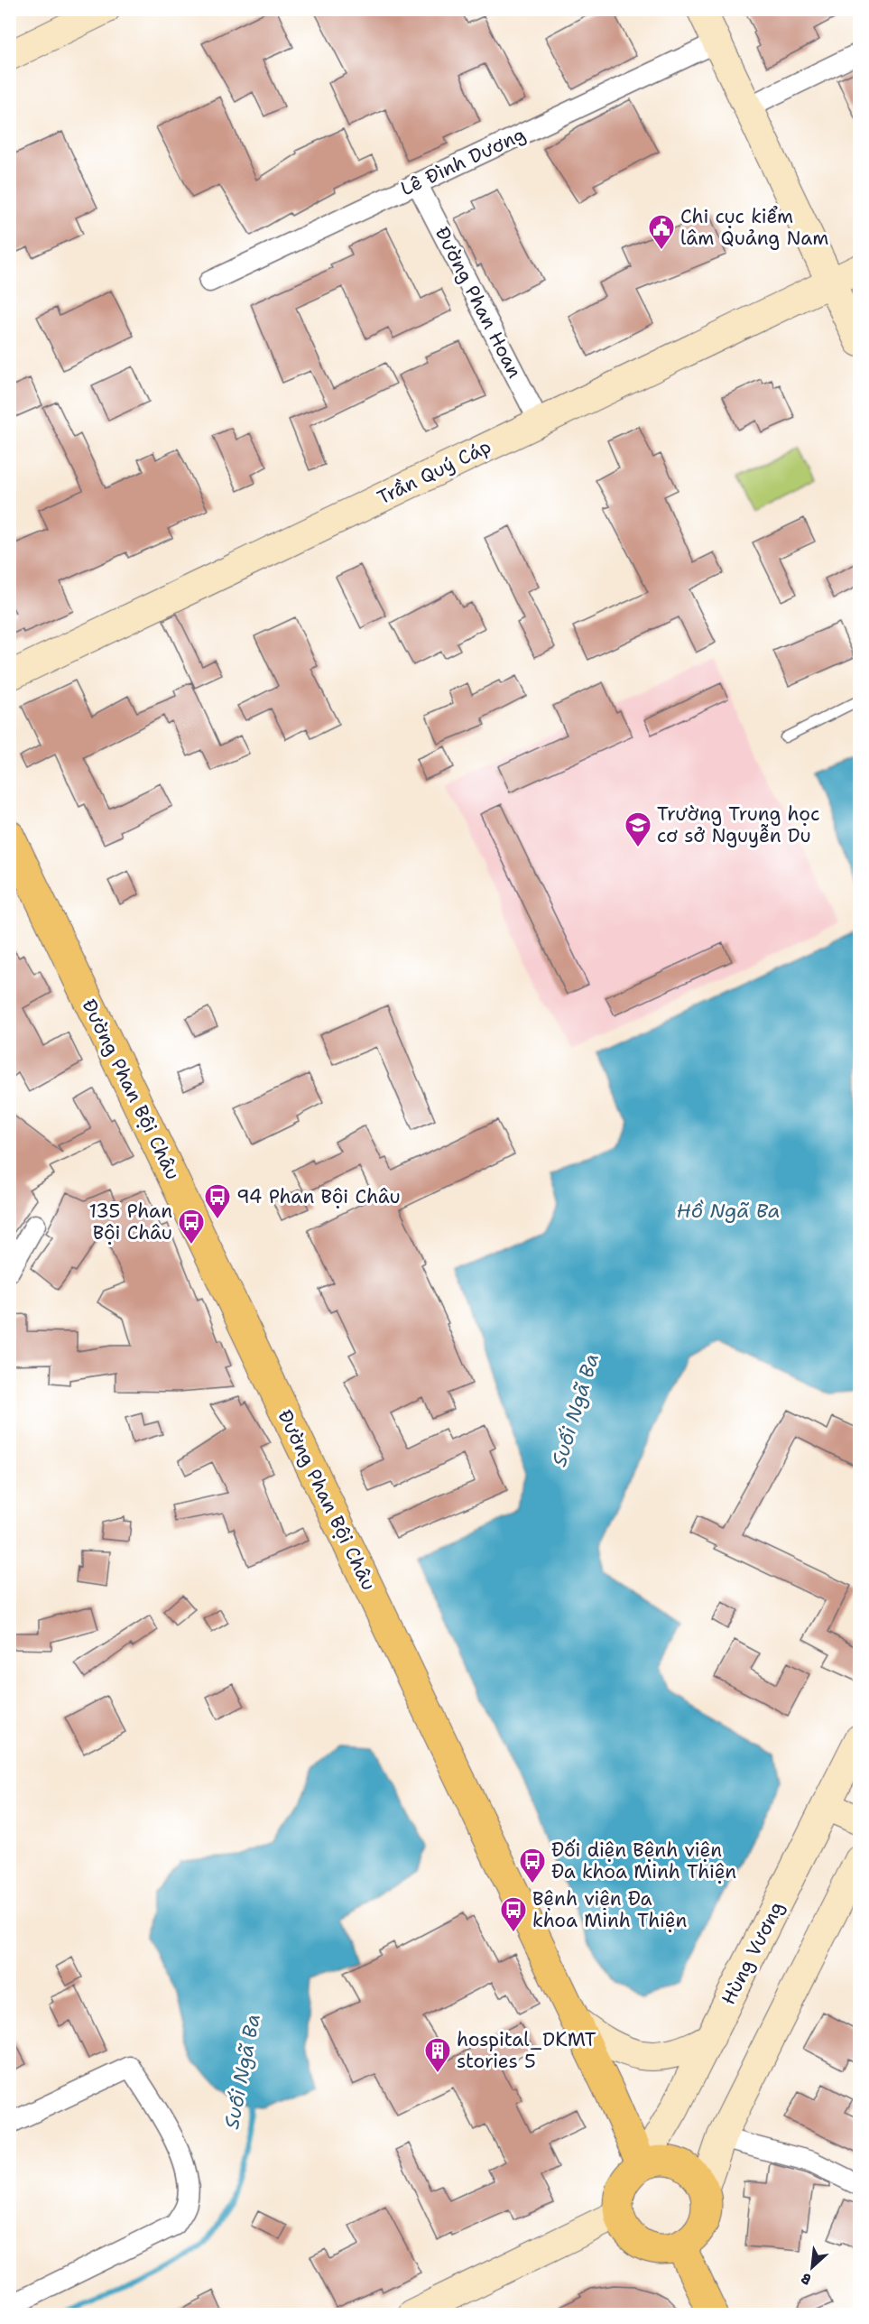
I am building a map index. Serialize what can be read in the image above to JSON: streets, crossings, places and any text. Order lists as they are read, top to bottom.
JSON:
{
  "streets": {
    "main road": ["Đường Phan Bội Châu"],
    "street": [
      "Lê Đình Dương",
      "Đường Phan Hoan",
      "Trần Quý Cáp",
      "Hùng Vương"
    ]
  },
  "crossings": [
    ["Lê Đình Dương", "Đường Phan Hoan"],
    ["Đường Phan Hoan", "Trần Quý Cáp"],
    ["Đường Phan Bội Châu", "Hùng Vương"]
  ],
  "water": ["Hồ Ngã Ba", "Suối Ngã Ba"],
  "places": {
    "public building": ["Chi cục kiểm lâm Quảng Nam"],
    "school or university": ["Trường Trung học cơ sở Nguyễn Du"],
    "bus stop": [
      "94 Phan Bội Châu",
      "135 Phan Bội Châu",
      "Đối diện Bệnh viện Đa khoa Minh Thiện",
      "Bệnh viện Đa khoa Minh Thiện"
    ],
    "building": ["hospital_DKMT stories 5"]
  },
  "north": "bottom left"
}
